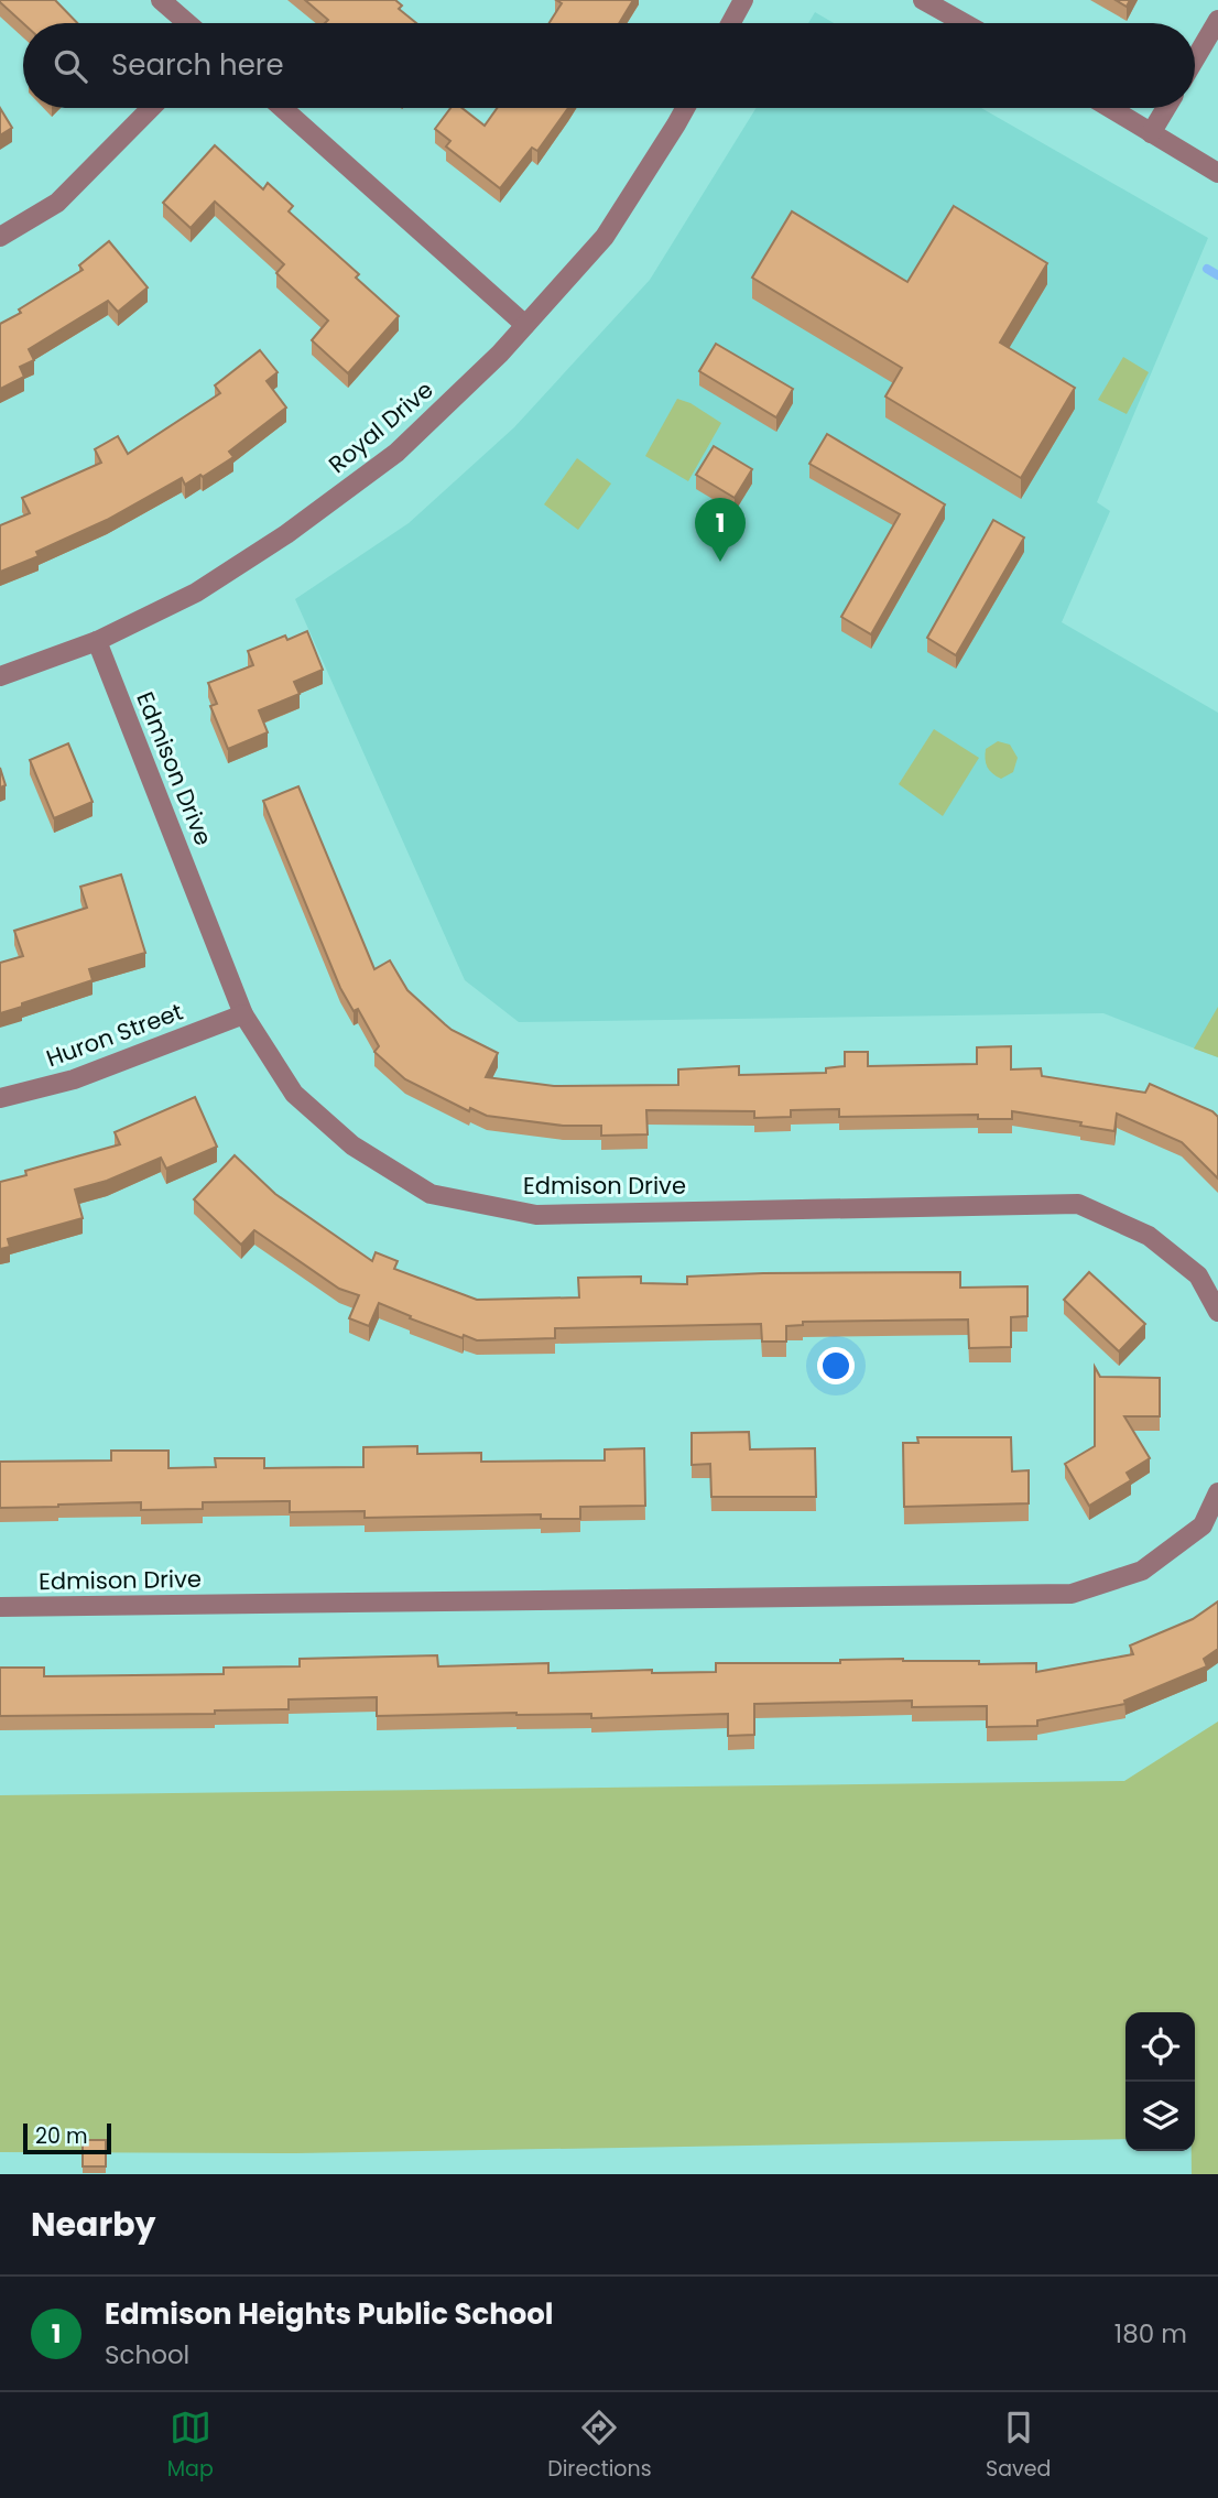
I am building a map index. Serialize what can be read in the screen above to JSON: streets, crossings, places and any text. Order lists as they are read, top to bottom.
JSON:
{
  "streets": {
    "street": ["Royal Drive", "Edmison Drive", "Huron Street"]
  },
  "crossings": [
    ["Royal Drive", "Edmison Drive"],
    ["Edmison Drive", "Huron Street"]
  ],
  "scale_bar": "20 m",
  "page": {
    "search": "Search here",
    "pins": "1",
    "scale": "20 m",
    "heading": "Nearby",
    "list": [
      {
        "mark": "1",
        "name": "Edmison Heights Public School",
        "note": "School",
        "value": "180 m"
      }
    ],
    "nav": ["Map", "Directions", "Saved"]
  }
}
